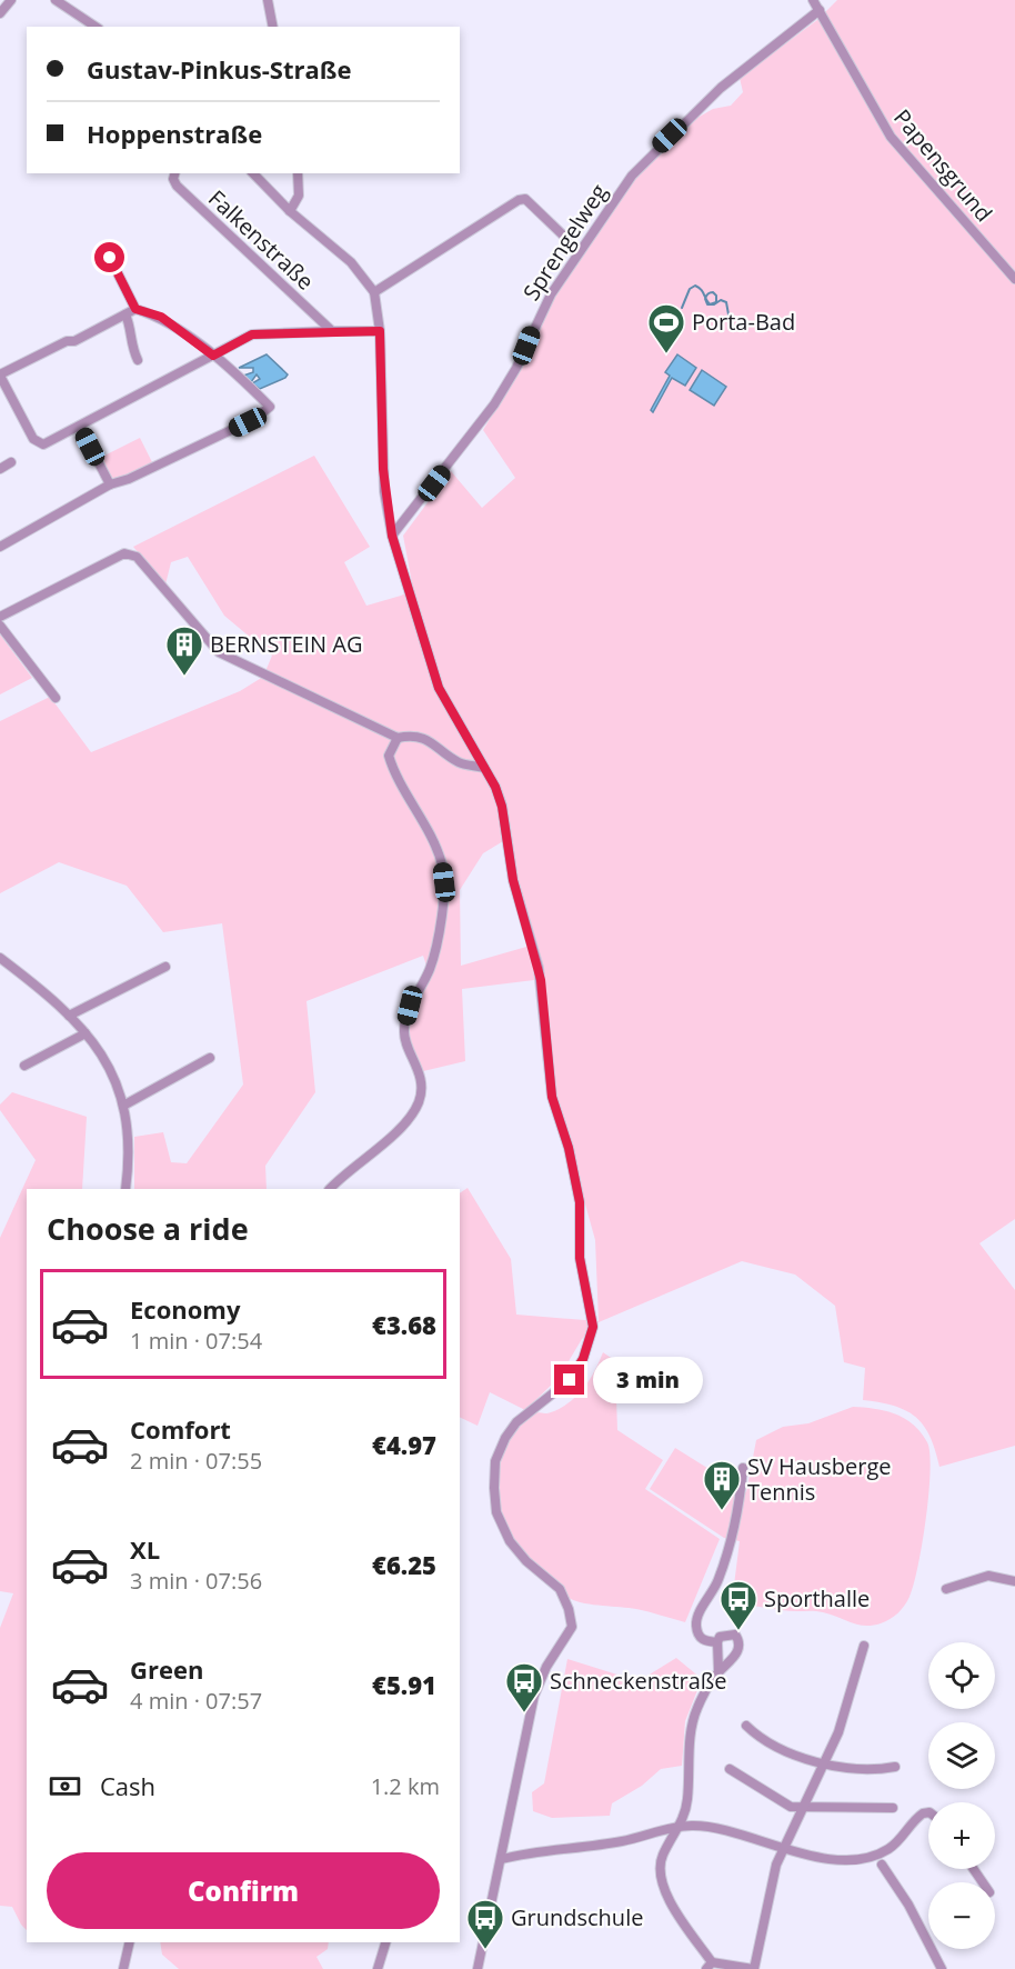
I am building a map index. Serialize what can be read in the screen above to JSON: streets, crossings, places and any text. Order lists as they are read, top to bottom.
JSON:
{
  "streets": {
    "street": ["Papensgrund", "Falkenstraße", "Sprengelweg"]
  },
  "crossings": [
    ["Papensgrund", "Sprengelweg"]
  ],
  "places": {
    "sports": ["Porta-Bad"],
    "building": ["BERNSTEIN AG", "SV Hausberge Tennis"],
    "bus stop": ["Sporthalle", "Schneckenstraße", "Grundschule"]
  },
  "page": {
    "banner": ["Gustav-Pinkus-Straße", "Hoppenstraße"],
    "heading": "Choose a ride",
    "list": [
      {
        "name": "Economy",
        "note": "1 min · 07:54",
        "value": "€3.68"
      },
      {
        "name": "Comfort",
        "note": "2 min · 07:55",
        "value": "€4.97"
      },
      {
        "name": "XL",
        "note": "3 min · 07:56",
        "value": "€6.25"
      },
      {
        "name": "Green",
        "note": "4 min · 07:57",
        "value": "€5.91"
      }
    ],
    "bubble": "3 min",
    "map_buttons": ["+", "−"],
    "pay": ["Cash", "1.2 km"],
    "buttons": "Confirm"
  }
}
